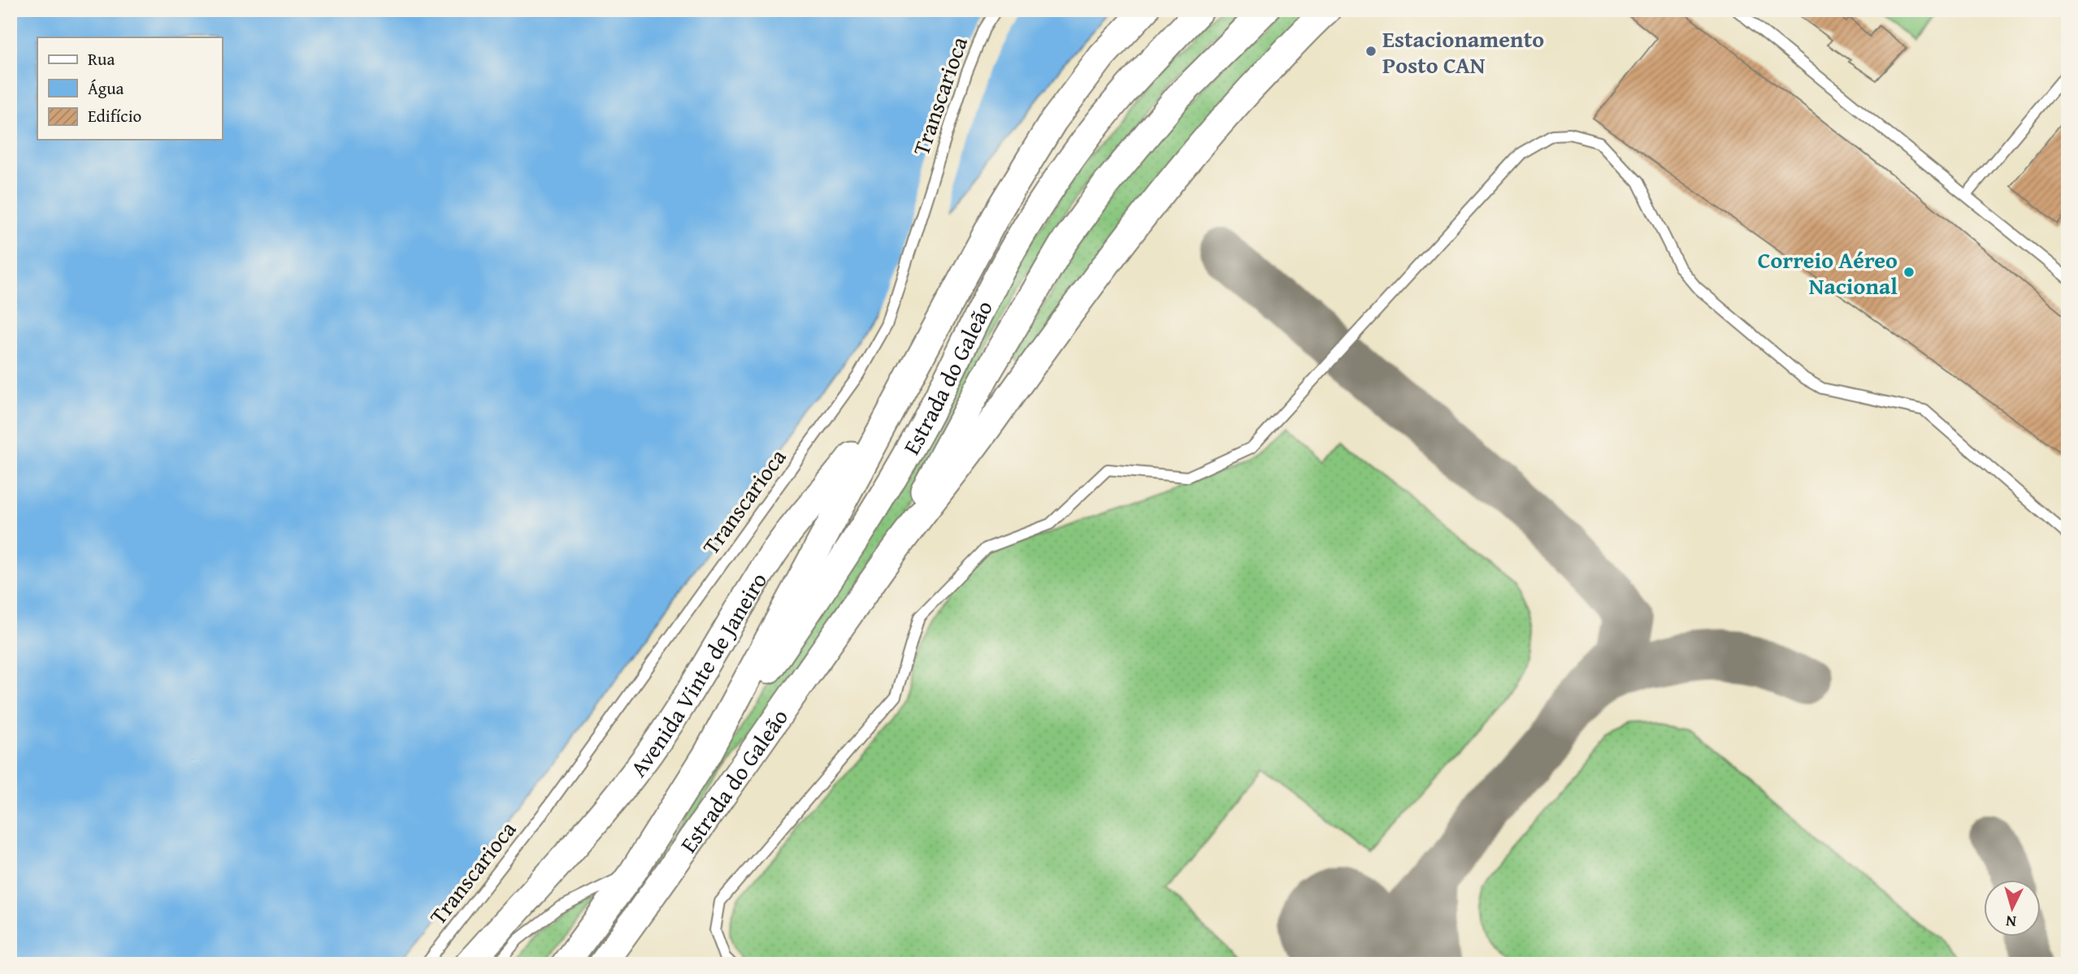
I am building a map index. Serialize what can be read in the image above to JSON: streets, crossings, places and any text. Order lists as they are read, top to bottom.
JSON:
{
  "streets": {
    "street": ["Estrada do Galeão", "Avenida Vinte de Janeiro"],
    "lane": ["Transcarioca"]
  },
  "crossings": [
    ["Estrada do Galeão", "Avenida Vinte de Janeiro"]
  ],
  "places": ["Estacionamento Posto CAN", "Correio Aéreo Nacional"],
  "legend": ["Rua", "Água", "Edifício"],
  "north": "bottom"
}
